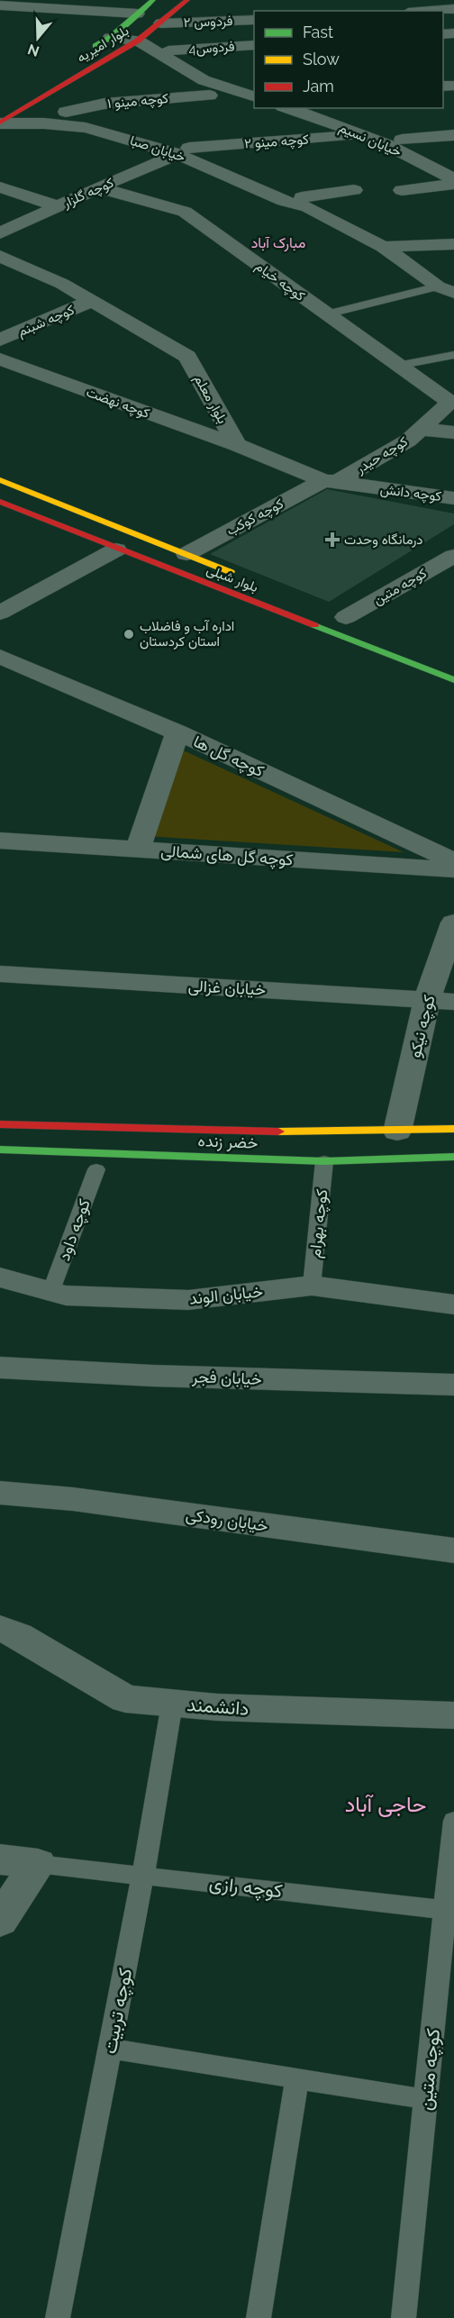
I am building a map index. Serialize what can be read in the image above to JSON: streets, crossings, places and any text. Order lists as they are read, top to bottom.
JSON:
{
  "streets": {
    "street": [
      "فردوس ۲",
      "بلوار امیریه",
      "فردوس4",
      "کوچه مینو ۱",
      "خیابان نسیم",
      "کوچه مینو ۲",
      "خیابان صبا",
      "کوچه گلزار",
      "کوچه خیام",
      "کوچه شبنم",
      "بلوار معلم",
      "کوچه نهضت",
      "کوچه حیدر",
      "کوچه دانش",
      "کوچه کوکب",
      "بلوار شبلی",
      "کوچه متین",
      "کوچه گل ها",
      "کوچه گل های شمالی",
      "خیابان غزالی",
      "کوچه نیکو",
      "خضر زنده",
      "خیابان الوند",
      "خیابان فجر",
      "خیابان رودکی",
      "دانشمند"
    ],
    "lane": [
      "کوچه بهرام",
      "کوچه داود",
      "کوچه رازی",
      "کوچه تربیت"
    ]
  },
  "crossings": [
    ["فردوس ۲", "بلوار امیریه"],
    ["بلوار امیریه", "خیابان صبا"],
    ["کوچه مینو ۱", "خیابان صبا"],
    ["خیابان نسیم", "کوچه مینو ۲"],
    ["کوچه مینو ۲", "خیابان صبا"],
    ["کوچه مینو ۲", "کوچه گلزار"],
    ["خیابان صبا", "کوچه گلزار"],
    ["کوچه گلزار", "کوچه خیام"],
    ["کوچه خیام", "کوچه حیدر"],
    ["کوچه شبنم", "بلوار معلم"],
    ["بلوار معلم", "کوچه نهضت"],
    ["کوچه حیدر", "کوچه دانش"],
    ["کوچه حیدر", "کوچه کوکب"],
    ["کوچه دانش", "کوچه کوکب"],
    ["کوچه کوکب", "بلوار شبلی"],
    ["کوچه متین", "کوچه رازی"],
    ["خیابان غزالی", "کوچه نیکو"],
    ["کوچه نیکو", "خضر زنده"],
    ["خضر زنده", "کوچه بهرام"],
    ["کوچه بهرام", "خیابان الوند"],
    ["کوچه داود", "خیابان الوند"],
    ["دانشمند", "کوچه تربیت"],
    ["کوچه رازی", "کوچه تربیت"]
  ],
  "districts": ["مبارک آباد", "حاجی آباد"],
  "places": {
    "health": ["درمانگاه وحدت"],
    "other": ["اداره آب و فاضلاب استان کردستان"]
  },
  "legend": ["Fast", "Slow", "Jam"],
  "north": "bottom"
}
